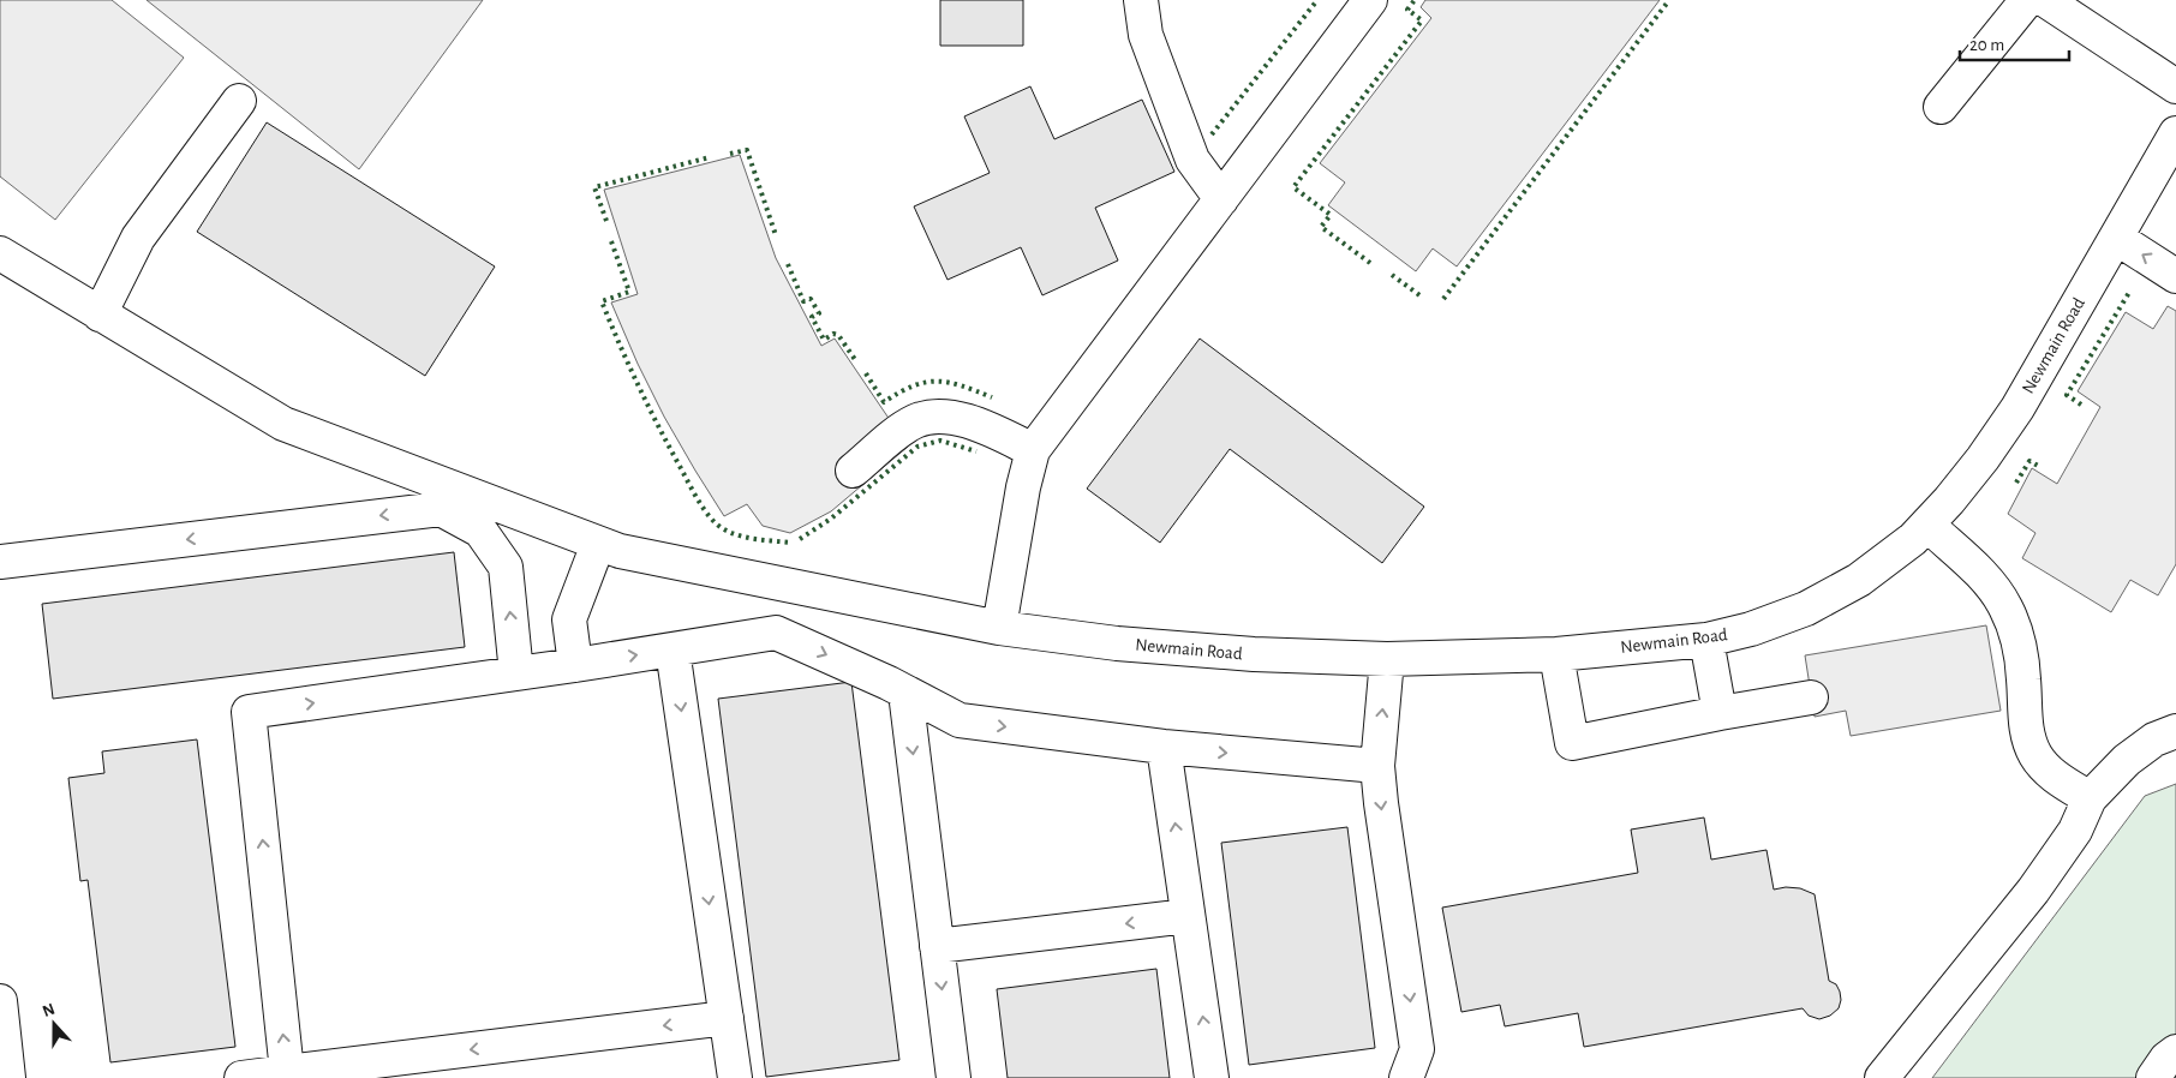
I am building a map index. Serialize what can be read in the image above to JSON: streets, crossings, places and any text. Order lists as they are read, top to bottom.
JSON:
{
  "streets": {
    "street": ["Newmain Road"]
  },
  "scale_bar": "20 m",
  "north": "top"
}
